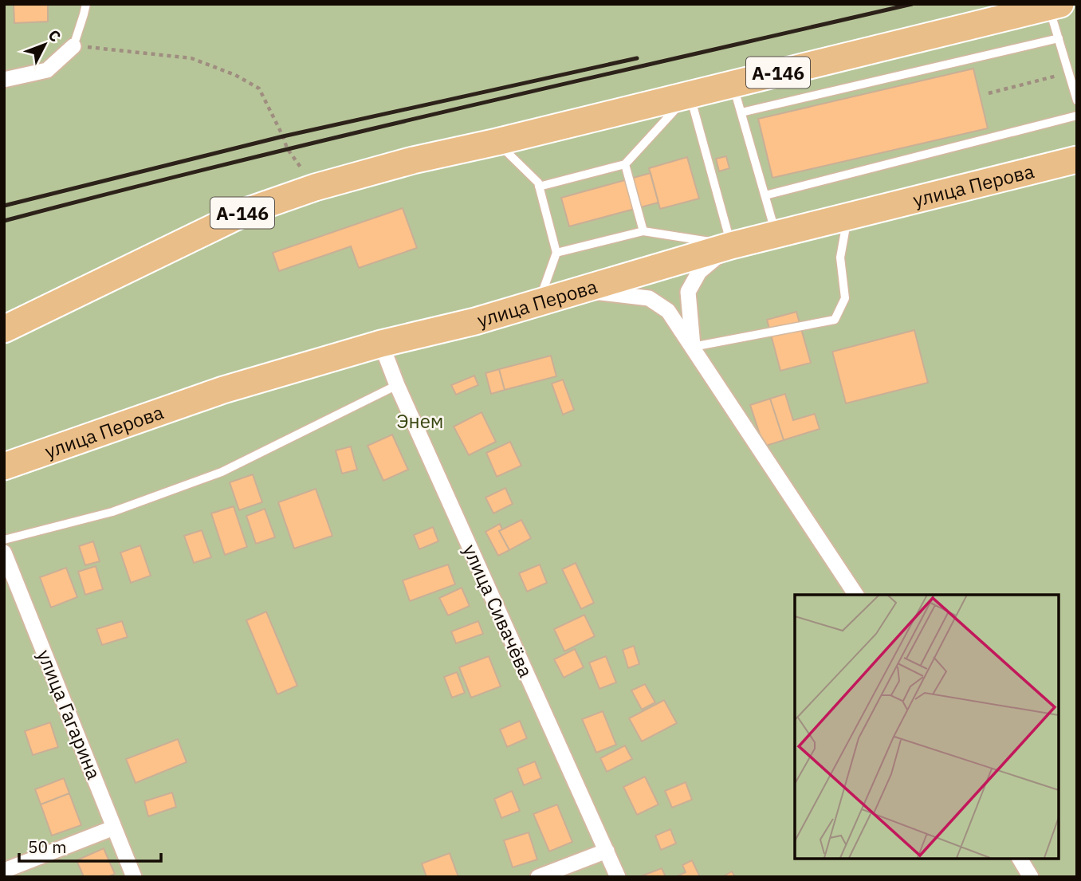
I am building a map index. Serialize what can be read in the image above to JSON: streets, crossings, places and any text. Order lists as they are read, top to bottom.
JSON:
{
  "streets": {
    "highway": ["А-146", "улица Перова"],
    "street": ["улица Сивачёва", "улица Гагарина"]
  },
  "crossings": [
    ["улица Перова", "улица Сивачёва"]
  ],
  "parks": ["Энем"],
  "scale_bar": "50 m",
  "north": "top right"
}
